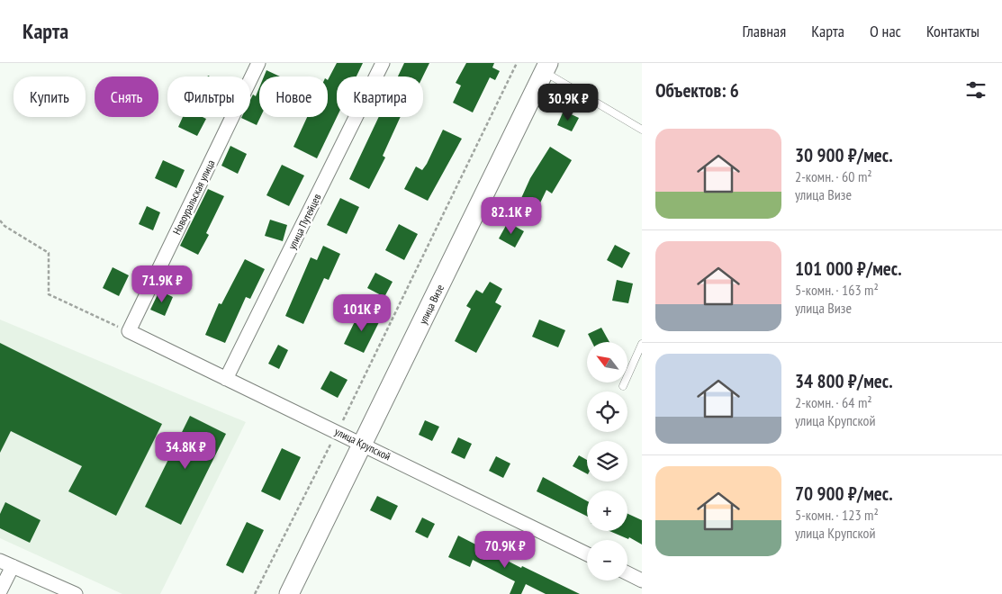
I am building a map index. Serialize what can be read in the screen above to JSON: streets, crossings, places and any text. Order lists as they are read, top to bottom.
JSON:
{
  "streets": {
    "street": [
      "Новоуральская улица",
      "улица Путейцев",
      "улица Визе",
      "улица Крупской"
    ]
  },
  "crossings": [
    ["Новоуральская улица", "улица Крупской"],
    ["улица Путейцев", "улица Крупской"],
    ["улица Визе", "улица Крупской"]
  ],
  "north": "top left",
  "page": {
    "header": "Карта",
    "nav": [
      "Главная",
      "Карта",
      "О нас",
      "Контакты"
    ],
    "heading": "Объектов: 6",
    "chip": [
      "Купить",
      "Снять",
      "Фильтры",
      "Новое",
      "Квартира"
    ],
    "price": [
      "30.9K ₽",
      "82.1K ₽",
      "71.9K ₽",
      "101K ₽",
      "34.8K ₽",
      "70.9K ₽"
    ],
    "list": [
      {
        "name": "30 900 ₽/мес.",
        "note": "2-комн. · 60 m² · улица Визе"
      },
      {
        "name": "101 000 ₽/мес.",
        "note": "5-комн. · 163 m² · улица Визе"
      },
      {
        "name": "34 800 ₽/мес.",
        "note": "2-комн. · 64 m² · улица Крупской"
      },
      {
        "name": "70 900 ₽/мес.",
        "note": "5-комн. · 123 m² · улица Крупской"
      }
    ],
    "map_buttons": ["+", "−"]
  }
}
